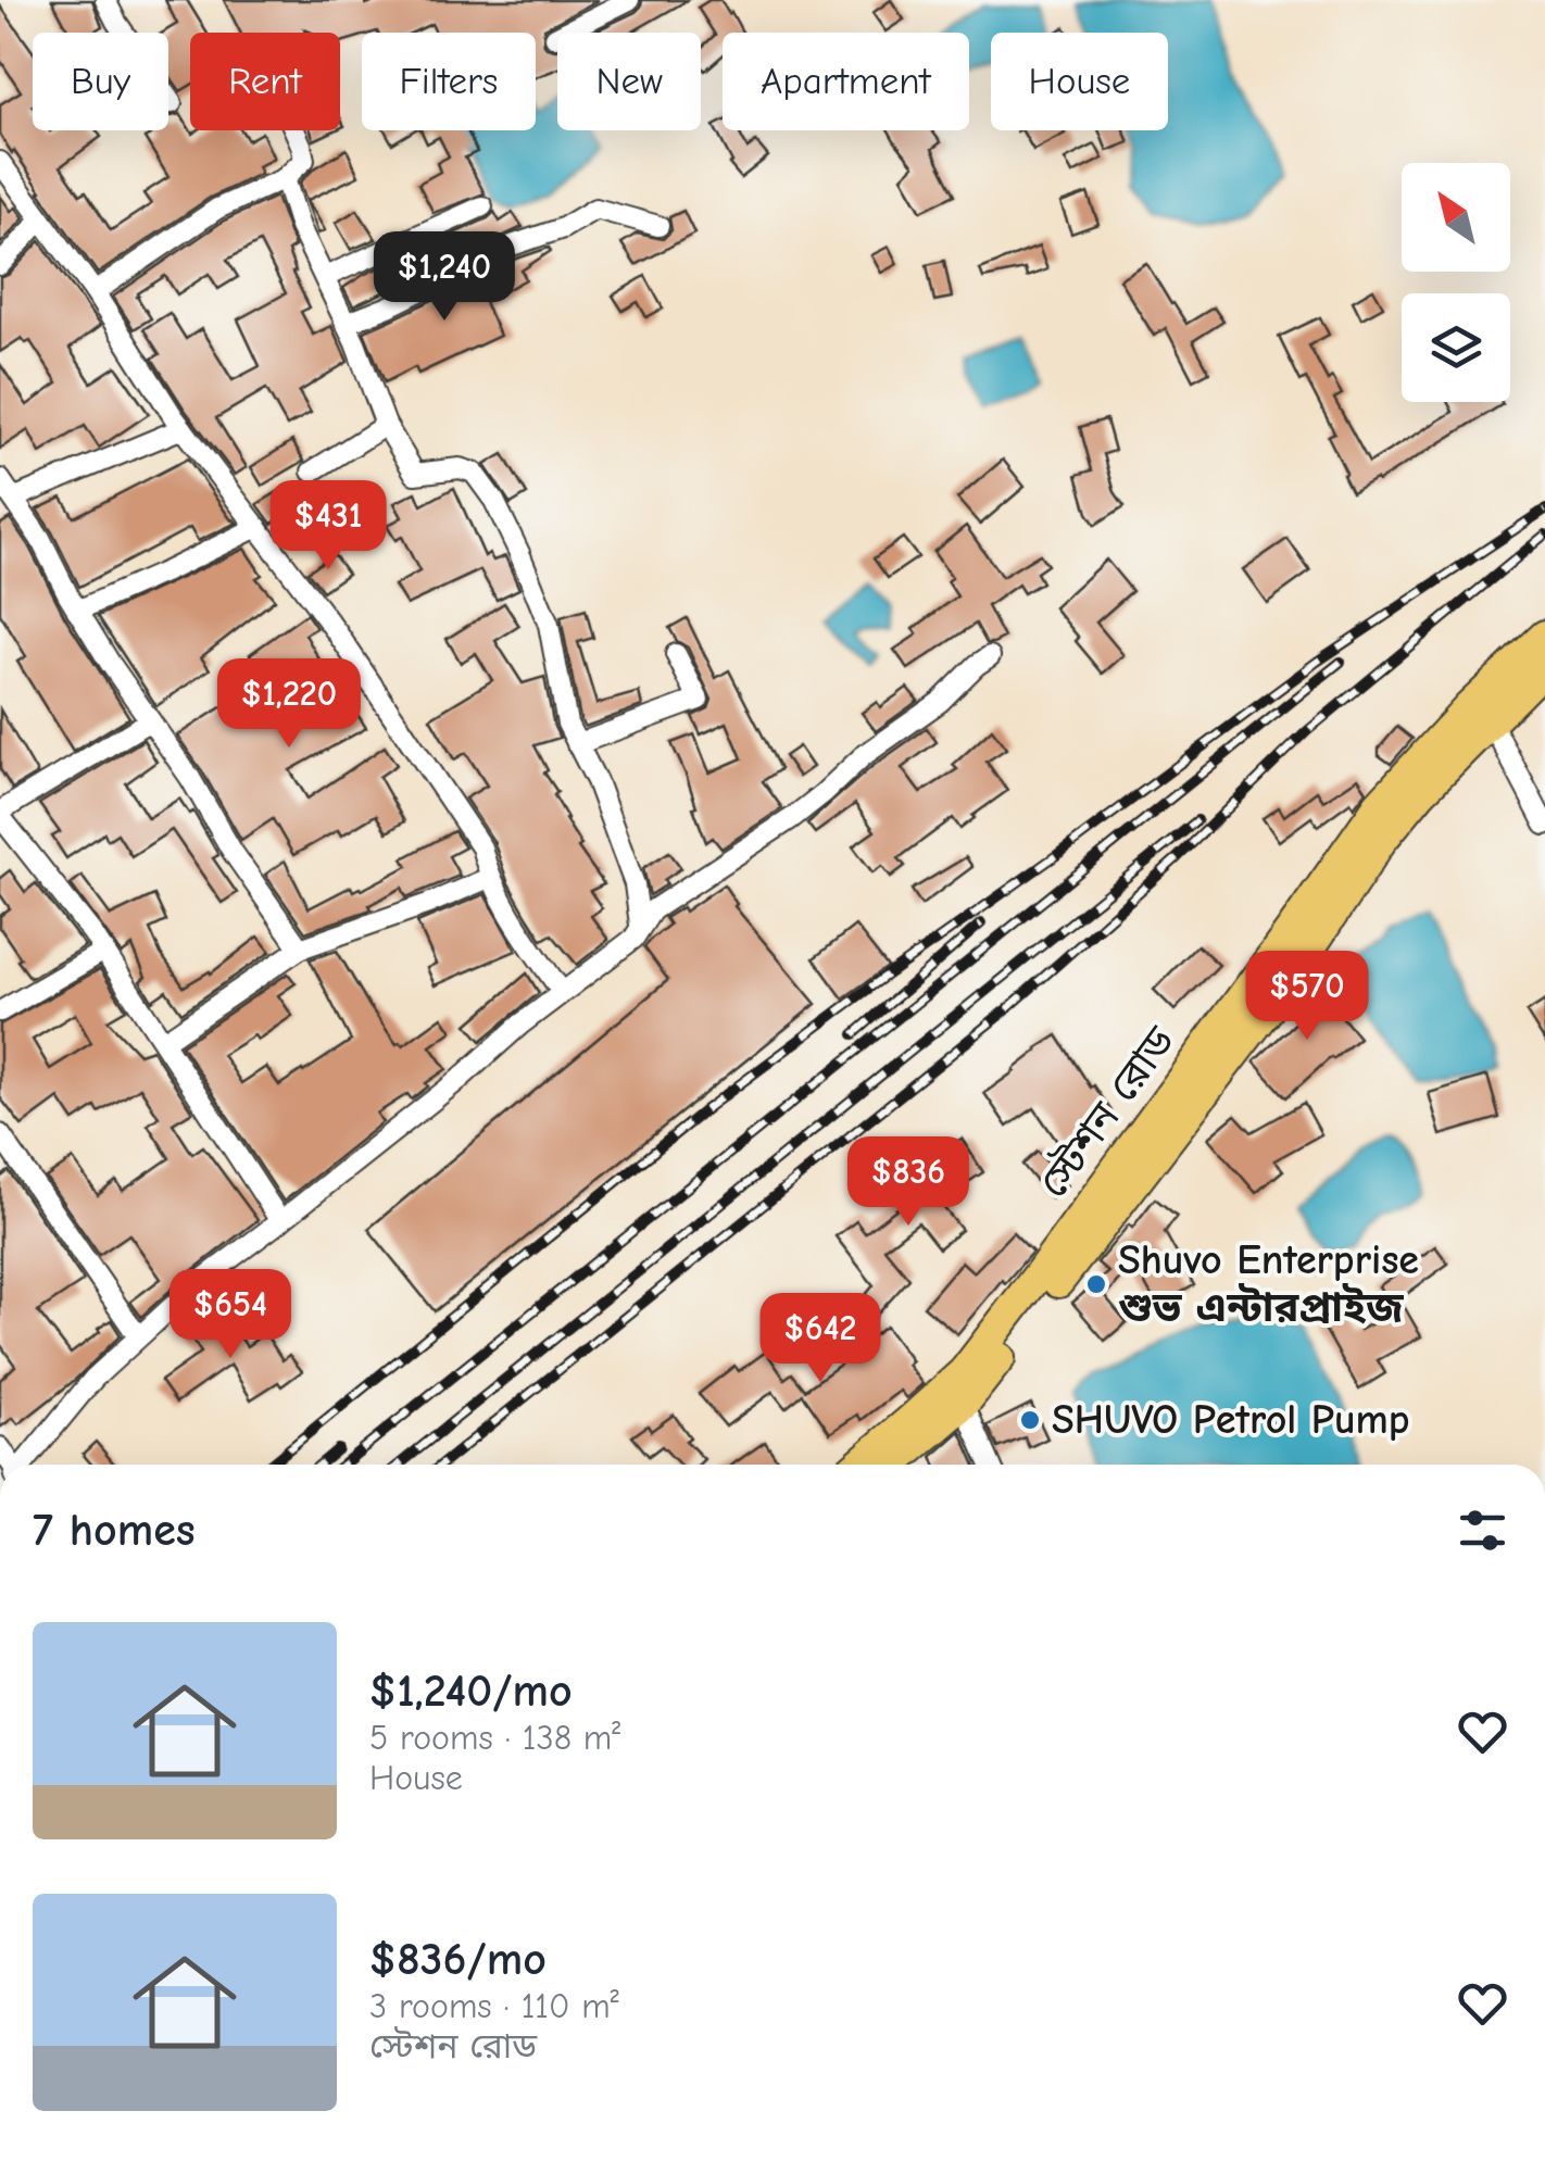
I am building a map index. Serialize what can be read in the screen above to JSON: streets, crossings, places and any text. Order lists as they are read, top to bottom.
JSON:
{
  "streets": {
    "main road": ["স্টেশন রোড"]
  },
  "places": ["Shuvo Enterprise শুভ এন্টারপ্রাইজ", "SHUVO Petrol Pump"],
  "north": "top left",
  "page": {
    "chip": [
      "Buy",
      "Rent",
      "Filters",
      "New",
      "Apartment",
      "House"
    ],
    "price": [
      "$1,240",
      "$431",
      "$1,220",
      "$570",
      "$836",
      "$654",
      "$642"
    ],
    "heading": "7 homes",
    "list": [
      {
        "name": "$1,240/mo",
        "note": "5 rooms · 138 m² · House"
      },
      {
        "name": "$836/mo",
        "note": "3 rooms · 110 m² · স্টেশন রোড"
      }
    ]
  }
}
